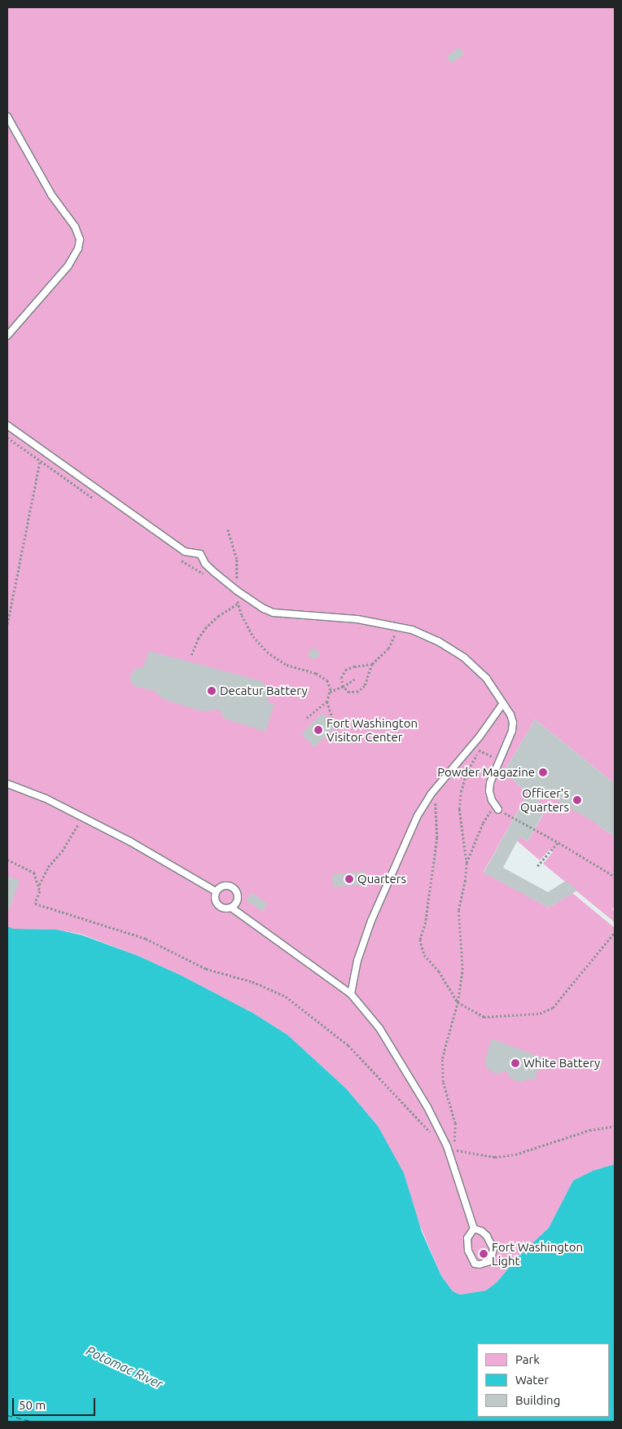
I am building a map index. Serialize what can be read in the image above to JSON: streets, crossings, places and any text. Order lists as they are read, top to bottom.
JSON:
{
  "water": ["Potomac River"],
  "places": [
    "Decatur Battery",
    "Fort Washington Visitor Center",
    "Powder Magazine",
    "Officer's Quarters",
    "Quarters",
    "White Battery",
    "Fort Washington Light"
  ],
  "legend": ["Park", "Water", "Building"],
  "scale_bar": "50 m"
}
